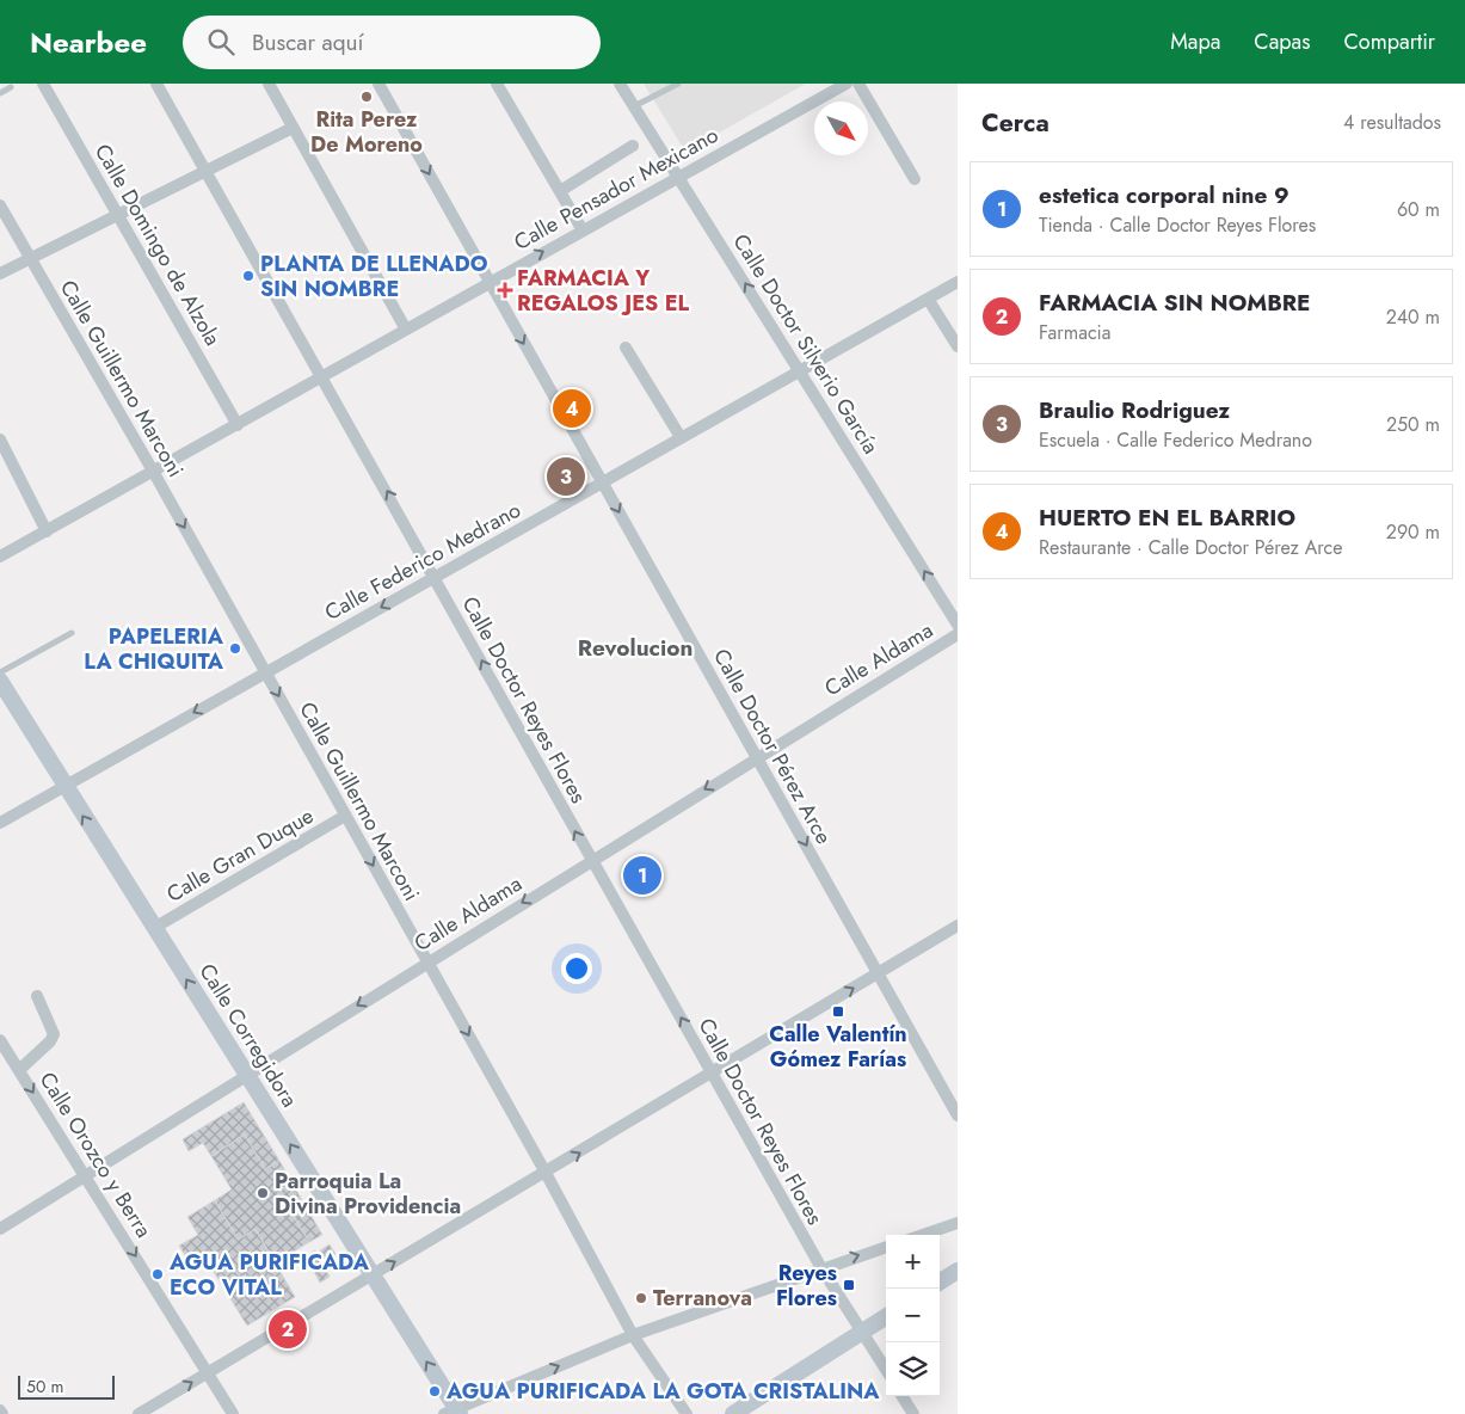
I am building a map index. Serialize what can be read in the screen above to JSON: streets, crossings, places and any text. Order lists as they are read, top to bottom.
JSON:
{
  "streets": {
    "street": [
      "Calle Pensador Mexicano",
      "Calle Domingo de Alzola",
      "Calle Doctor Silverio García",
      "Calle Guillermo Marconi",
      "Calle Federico Medrano",
      "Calle Aldama",
      "Calle Doctor Reyes Flores",
      "Calle Doctor Pérez Arce",
      "Calle Gran Duque",
      "Calle Corregidora",
      "Calle Orozco y Berra"
    ]
  },
  "crossings": [
    ["Calle Pensador Mexicano", "Calle Domingo de Alzola"],
    ["Calle Pensador Mexicano", "Calle Doctor Silverio García"],
    ["Calle Pensador Mexicano", "Calle Guillermo Marconi"],
    ["Calle Pensador Mexicano", "Calle Doctor Reyes Flores"],
    ["Calle Pensador Mexicano", "Calle Doctor Pérez Arce"],
    ["Calle Doctor Silverio García", "Calle Federico Medrano"],
    ["Calle Guillermo Marconi", "Calle Federico Medrano"],
    ["Calle Guillermo Marconi", "Calle Aldama"],
    ["Calle Guillermo Marconi", "Calle Gran Duque"],
    ["Calle Federico Medrano", "Calle Doctor Reyes Flores"],
    ["Calle Federico Medrano", "Calle Doctor Pérez Arce"],
    ["Calle Federico Medrano", "Calle Corregidora"],
    ["Calle Aldama", "Calle Doctor Reyes Flores"],
    ["Calle Aldama", "Calle Doctor Pérez Arce"],
    ["Calle Aldama", "Calle Corregidora"],
    ["Calle Aldama", "Calle Orozco y Berra"],
    ["Calle Gran Duque", "Calle Corregidora"]
  ],
  "one_way": [
    "Calle Doctor Silverio García",
    "Calle Guillermo Marconi",
    "Calle Federico Medrano",
    "Calle Aldama",
    "Calle Doctor Reyes Flores",
    "Calle Corregidora",
    "Calle Orozco y Berra"
  ],
  "districts": ["Revolucion"],
  "places": {
    "other": [
      "Rita Perez De Moreno",
      "PLANTA DE LLENADO SIN NOMBRE",
      "PAPELERIA LA CHIQUITA",
      "Parroquia La Divina Providencia",
      "AGUA PURIFICADA ECO VITAL",
      "Terranova",
      "AGUA PURIFICADA LA GOTA CRISTALINA"
    ],
    "health": ["FARMACIA Y REGALOS JES EL"],
    "transit": ["Calle Valentín Gómez Farías", "Reyes Flores"]
  },
  "scale_bar": "50 m",
  "north": "bottom right",
  "page": {
    "header": "Nearbee",
    "search": "Buscar aquí",
    "nav": ["Mapa", "Capas", "Compartir"],
    "heading": ["Cerca", "4 resultados"],
    "list": [
      {
        "mark": "1",
        "name": "estetica corporal nine 9",
        "note": "Tienda · Calle Doctor Reyes Flores",
        "value": "60 m"
      },
      {
        "mark": "2",
        "name": "FARMACIA SIN NOMBRE",
        "note": "Farmacia",
        "value": "240 m"
      },
      {
        "mark": "3",
        "name": "Braulio Rodriguez",
        "note": "Escuela · Calle Federico Medrano",
        "value": "250 m"
      },
      {
        "mark": "4",
        "name": "HUERTO EN EL BARRIO",
        "note": "Restaurante · Calle Doctor Pérez Arce",
        "value": "290 m"
      }
    ],
    "pins": [
      "4",
      "3",
      "1",
      "2"
    ],
    "map_buttons": ["+", "−"],
    "scale": "50 m"
  }
}
